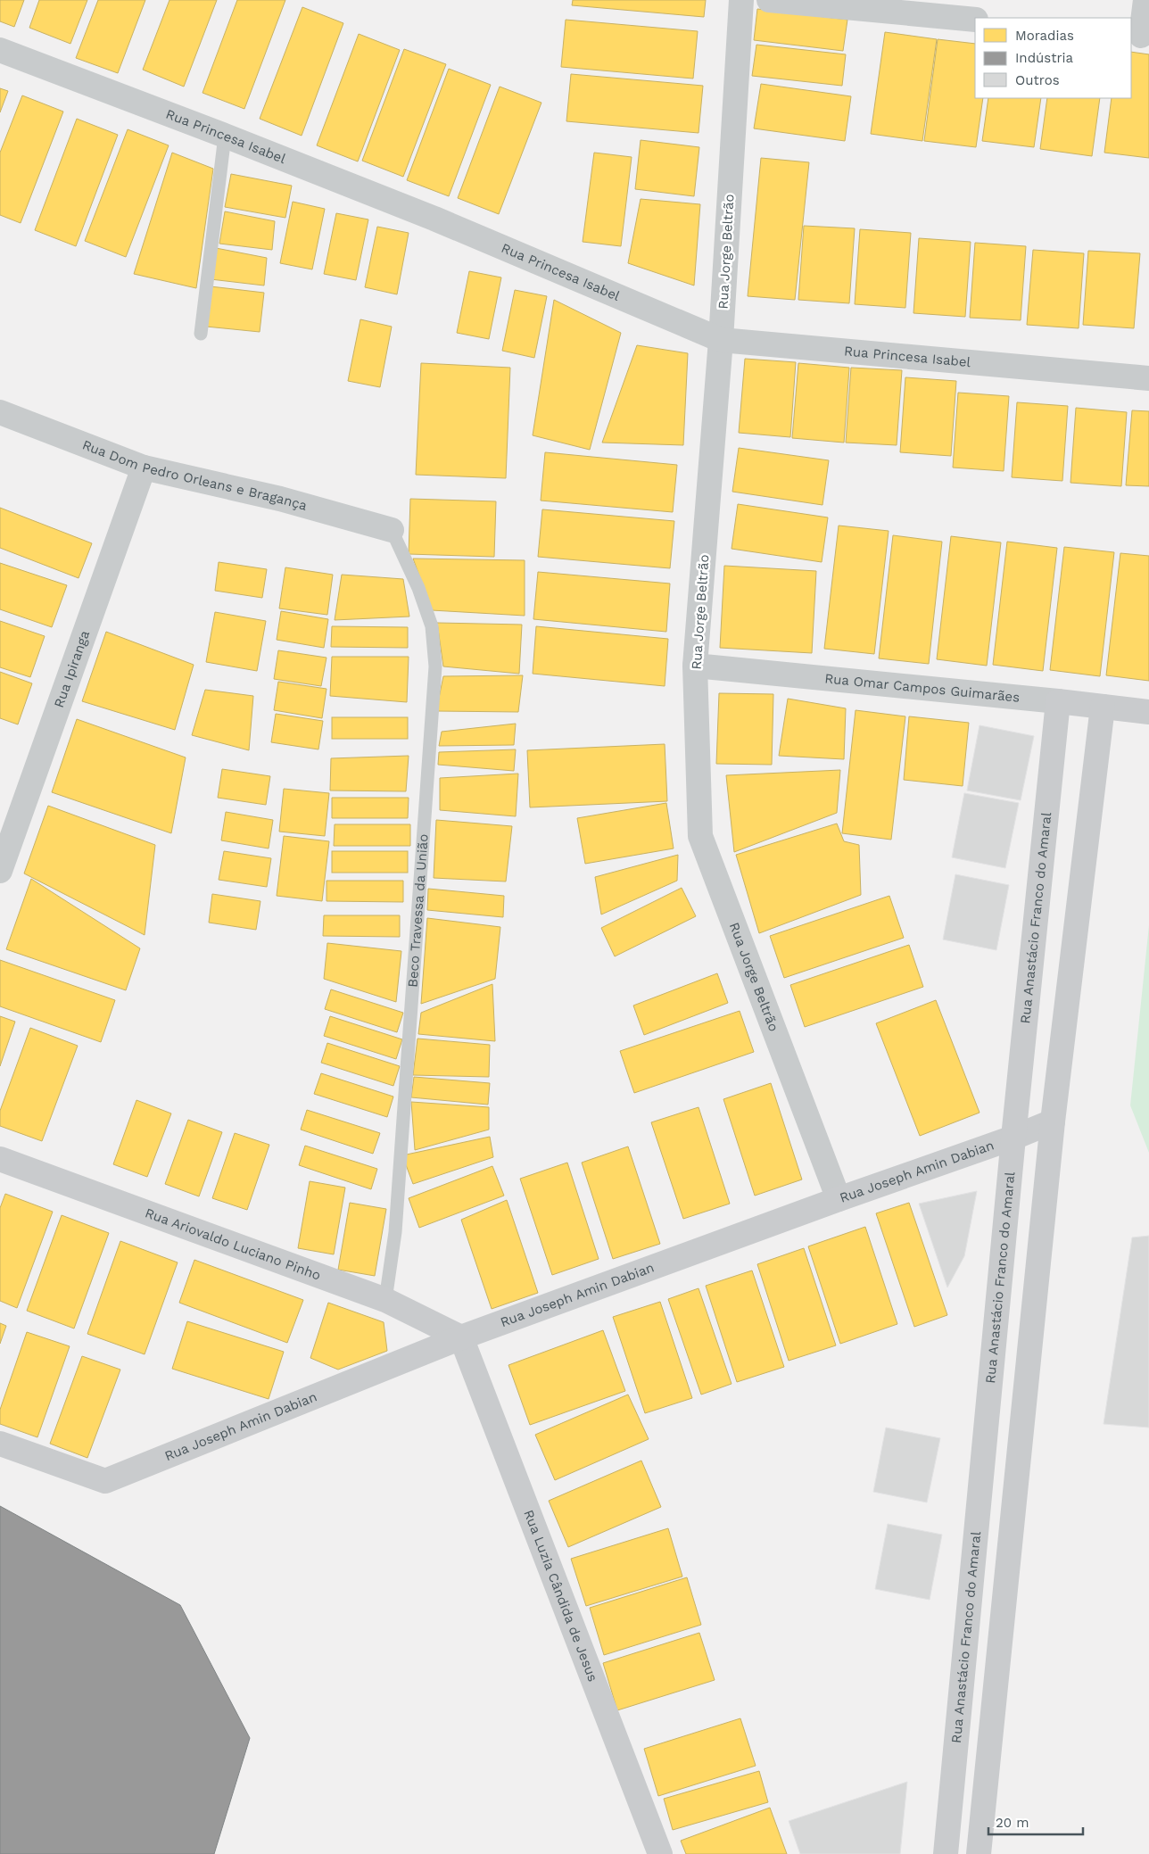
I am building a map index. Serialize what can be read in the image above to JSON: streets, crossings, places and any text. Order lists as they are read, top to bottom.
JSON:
{
  "streets": {
    "street": [
      "Rua Princesa Isabel",
      "Rua Jorge Beltrão",
      "Rua Dom Pedro Orleans e Bragança",
      "Rua Ipiranga",
      "Rua Omar Campos Guimarães",
      "Rua Anastácio Franco do Amaral",
      "Rua Joseph Amin Dabian",
      "Rua Ariovaldo Luciano Pinho",
      "Rua Luzia Cândida de Jesus"
    ],
    "lane": ["Beco Travessa da União"]
  },
  "crossings": [
    ["Rua Princesa Isabel", "Rua Jorge Beltrão"],
    ["Rua Jorge Beltrão", "Rua Omar Campos Guimarães"],
    ["Rua Jorge Beltrão", "Rua Joseph Amin Dabian"],
    ["Rua Dom Pedro Orleans e Bragança", "Rua Ipiranga"],
    ["Rua Dom Pedro Orleans e Bragança", "Beco Travessa da União"],
    ["Rua Omar Campos Guimarães", "Rua Anastácio Franco do Amaral"],
    ["Beco Travessa da União", "Rua Ariovaldo Luciano Pinho"],
    ["Rua Anastácio Franco do Amaral", "Rua Joseph Amin Dabian"],
    ["Rua Joseph Amin Dabian", "Rua Ariovaldo Luciano Pinho"],
    ["Rua Joseph Amin Dabian", "Rua Luzia Cândida de Jesus"],
    ["Rua Ariovaldo Luciano Pinho", "Rua Luzia Cândida de Jesus"]
  ],
  "legend": ["Moradias", "Indústria", "Outros"],
  "scale_bar": "20 m"
}
